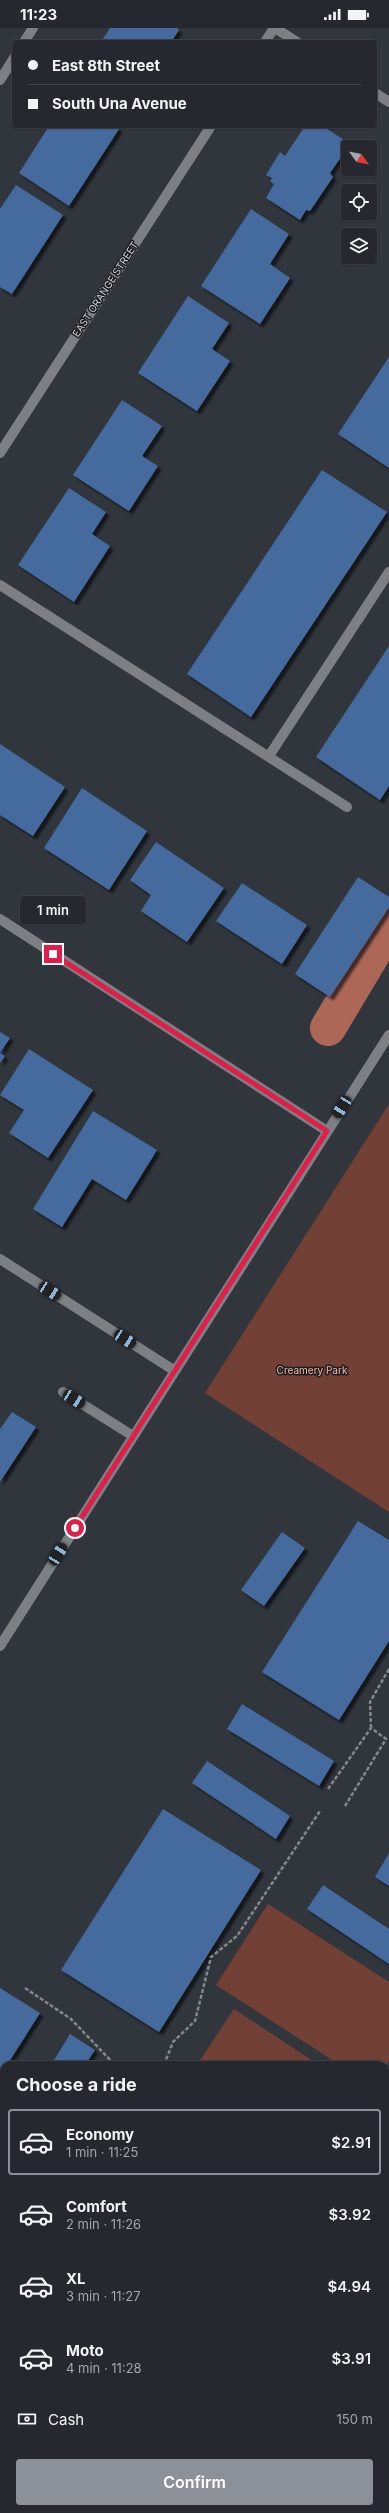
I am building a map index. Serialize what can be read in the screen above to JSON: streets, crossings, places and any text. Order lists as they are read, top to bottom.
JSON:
{
  "streets": {
    "street": ["EAST ORANGE STREET"]
  },
  "parks": ["Creamery Park"],
  "north": "bottom right",
  "page": {
    "status": "11:23",
    "banner": ["East 8th Street", "South Una Avenue"],
    "bubble": "1 min",
    "heading": "Choose a ride",
    "list": [
      {
        "name": "Economy",
        "note": "1 min · 11:25",
        "value": "$2.91"
      },
      {
        "name": "Comfort",
        "note": "2 min · 11:26",
        "value": "$3.92"
      },
      {
        "name": "XL",
        "note": "3 min · 11:27",
        "value": "$4.94"
      },
      {
        "name": "Moto",
        "note": "4 min · 11:28",
        "value": "$3.91"
      }
    ],
    "pay": ["Cash", "150 m"],
    "buttons": "Confirm"
  }
}
